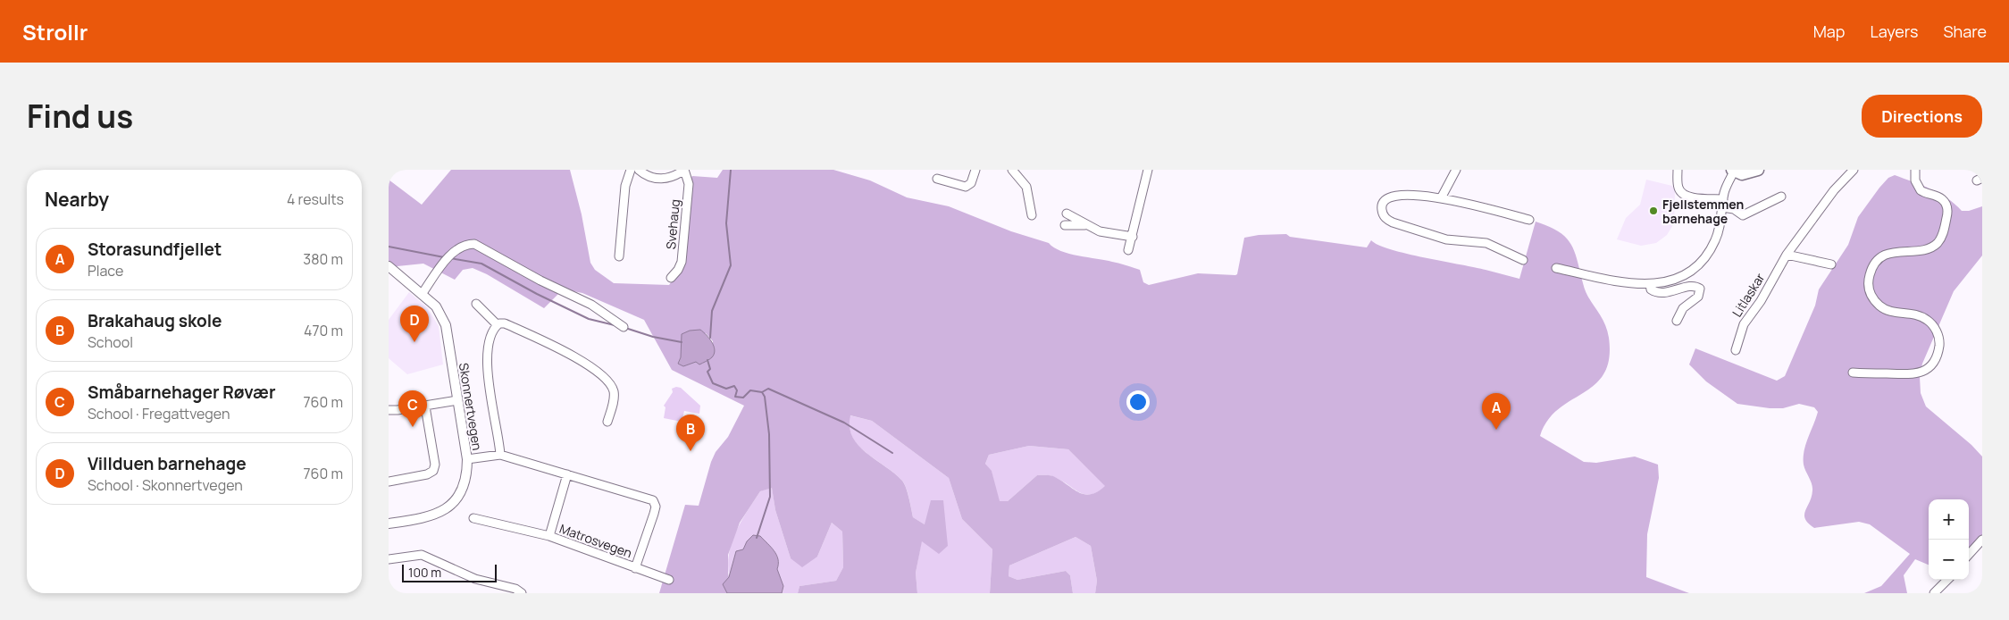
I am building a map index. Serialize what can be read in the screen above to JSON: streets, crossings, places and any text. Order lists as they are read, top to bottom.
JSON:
{
  "streets": {
    "street": [
      "Svehaug",
      "Litlaskar",
      "Skonnertvegen",
      "Matrosvegen"
    ]
  },
  "crossings": [
    ["Skonnertvegen", "Matrosvegen"]
  ],
  "places": ["Fjellstemmen barnehage"],
  "scale_bar": "100 m",
  "page": {
    "header": "Strollr",
    "nav": ["Map", "Layers", "Share"],
    "title": "Find us",
    "buttons": "Directions",
    "heading": ["Nearby", "4 results"],
    "list": [
      {
        "mark": "A",
        "name": "Storasundfjellet",
        "note": "Place",
        "value": "380 m"
      },
      {
        "mark": "B",
        "name": "Brakahaug skole",
        "note": "School",
        "value": "470 m"
      },
      {
        "mark": "C",
        "name": "Småbarnehager Røvær",
        "note": "School · Fregattvegen",
        "value": "760 m"
      },
      {
        "mark": "D",
        "name": "Villduen barnehage",
        "note": "School · Skonnertvegen",
        "value": "760 m"
      }
    ],
    "pins": [
      "D",
      "C",
      "A",
      "B"
    ],
    "map_buttons": ["+", "−"],
    "scale": "100 m"
  }
}
